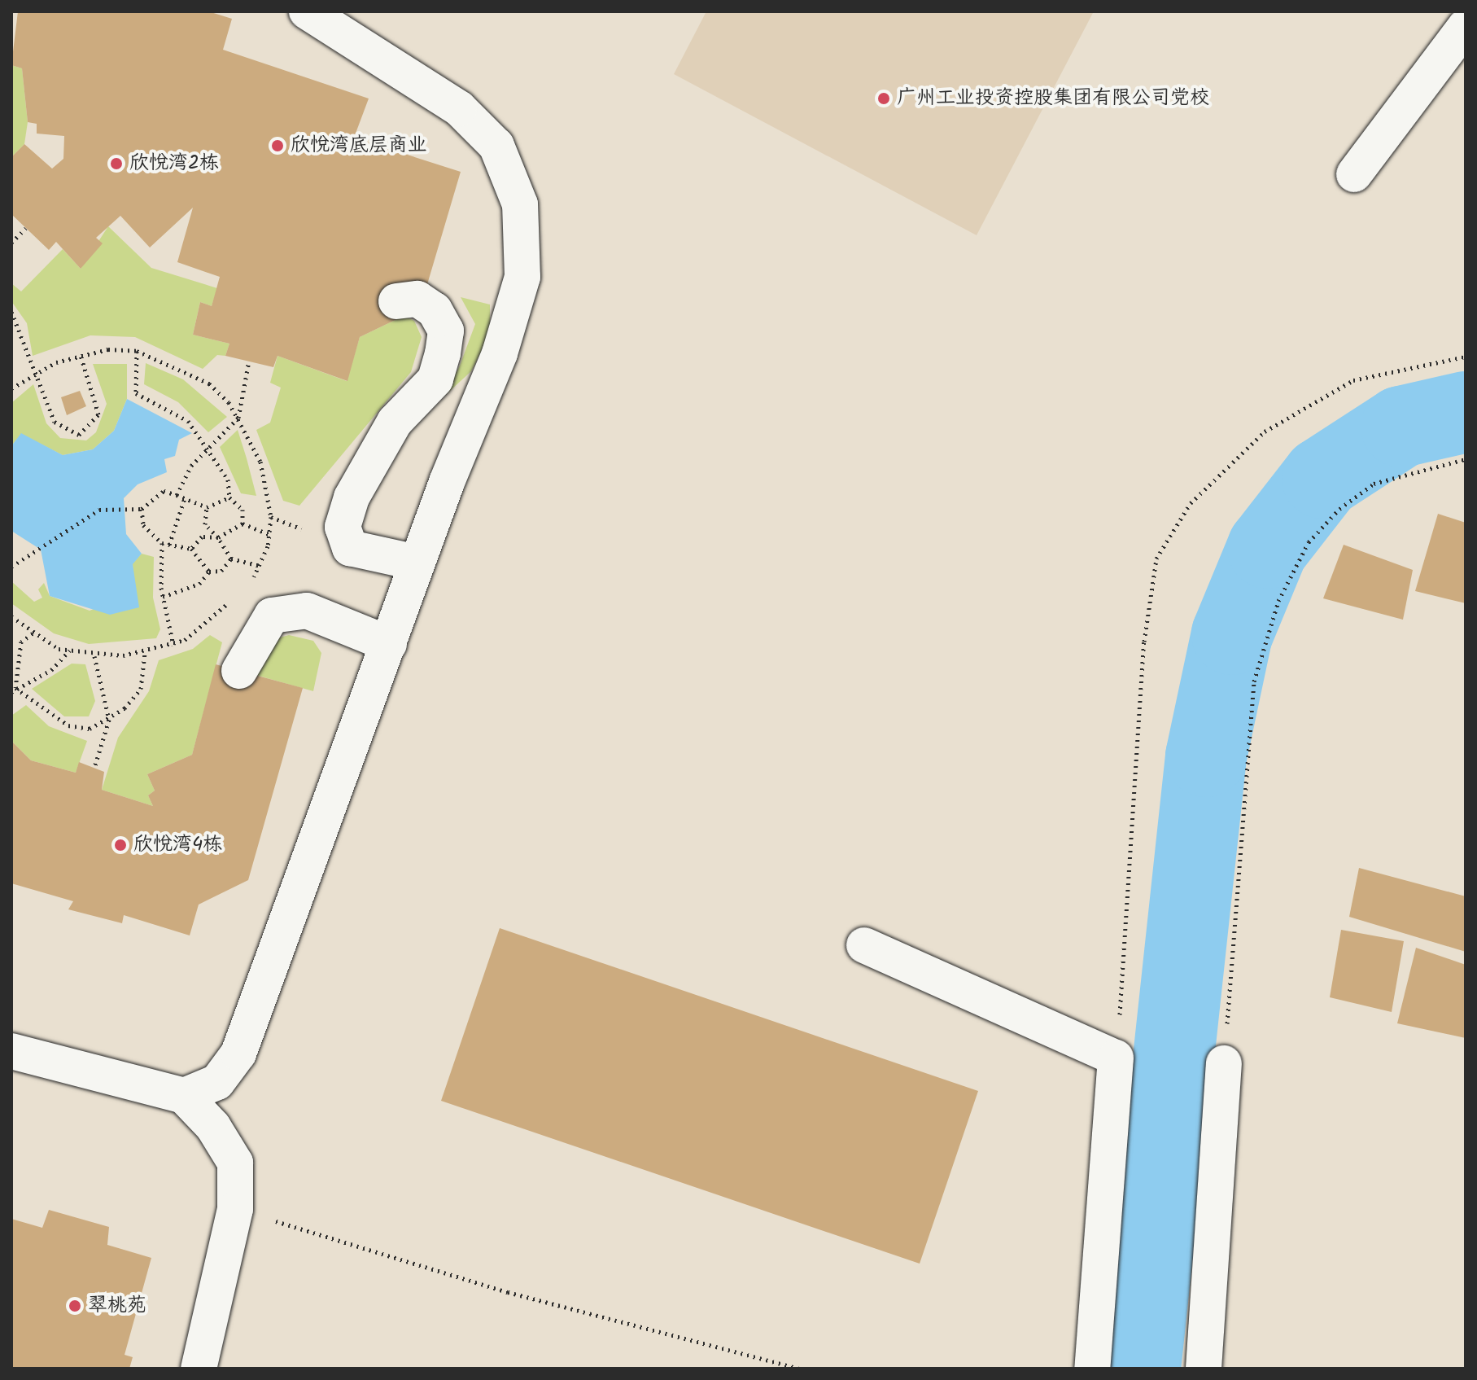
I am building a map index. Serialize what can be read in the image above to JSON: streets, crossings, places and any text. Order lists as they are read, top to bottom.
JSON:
{
  "places": [
    "广州工业投资控股集团有限公司党校",
    "欣悦湾底层商业",
    "欣悦湾2栋",
    "欣悦湾4栋",
    "翠桃苑"
  ]
}
